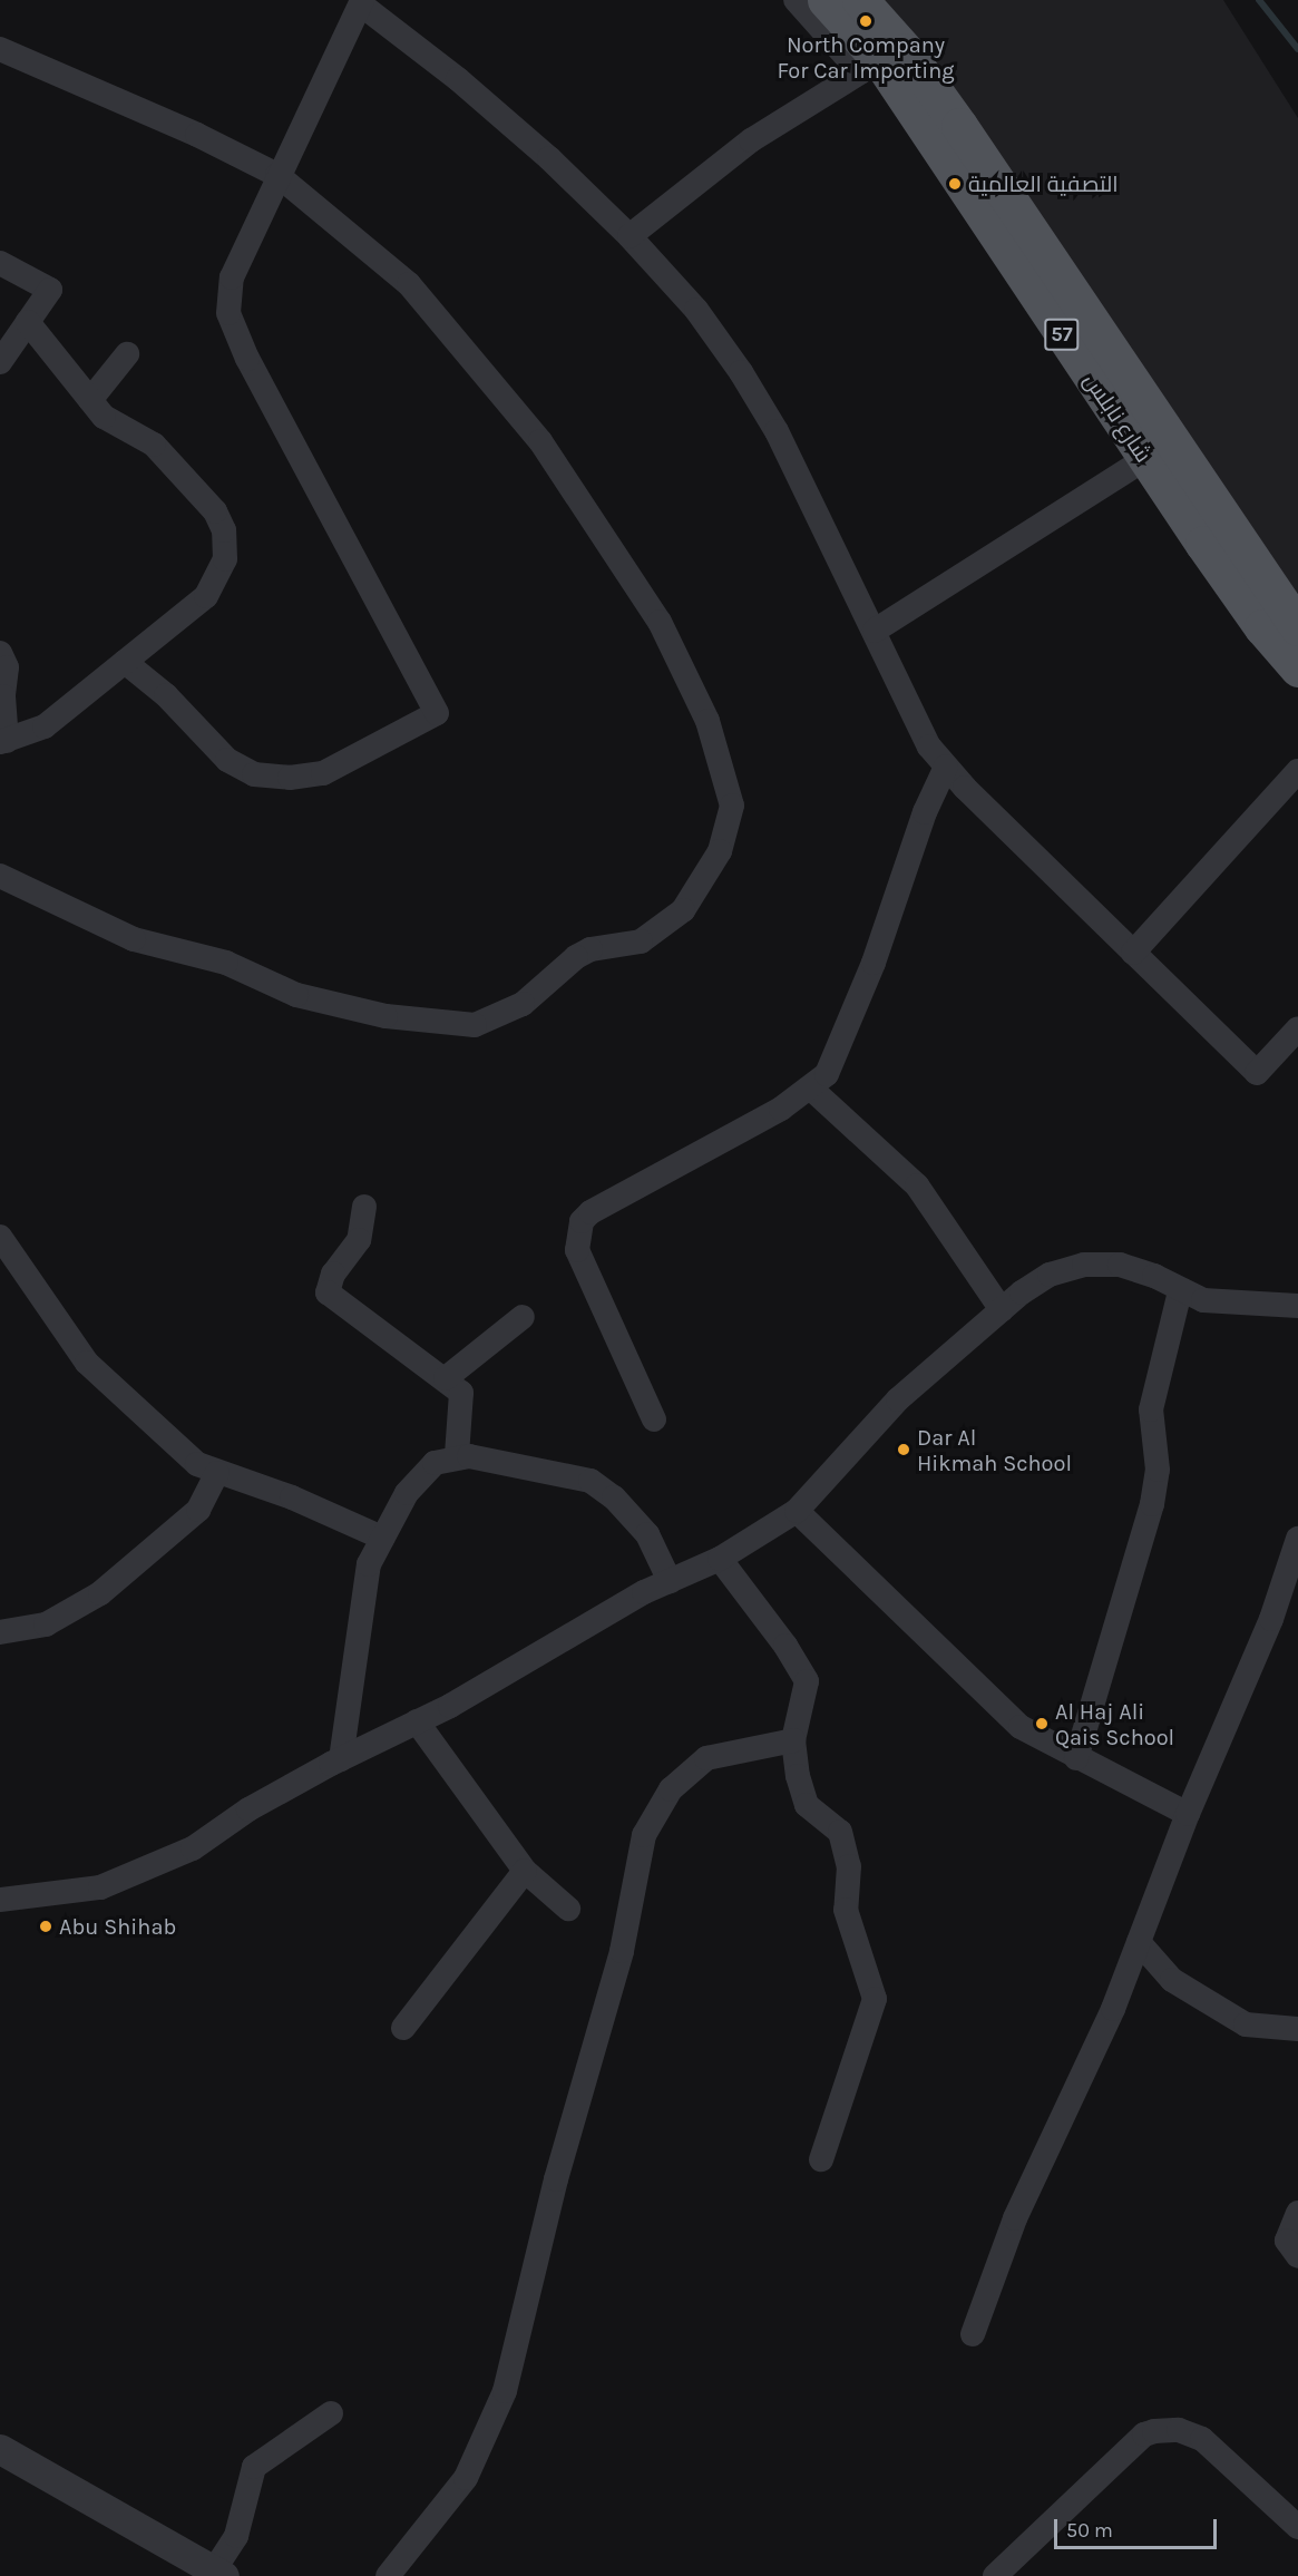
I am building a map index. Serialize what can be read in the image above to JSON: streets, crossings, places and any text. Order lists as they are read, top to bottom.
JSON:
{
  "streets": {
    "main road": ["57", "شارع نابلس"]
  },
  "places": [
    "North Company For Car Importing",
    "التصفية العالمية",
    "Dar Al Hikmah School",
    "Al Haj Ali Qais School",
    "Abu Shihab"
  ],
  "scale_bar": "50 m"
}
